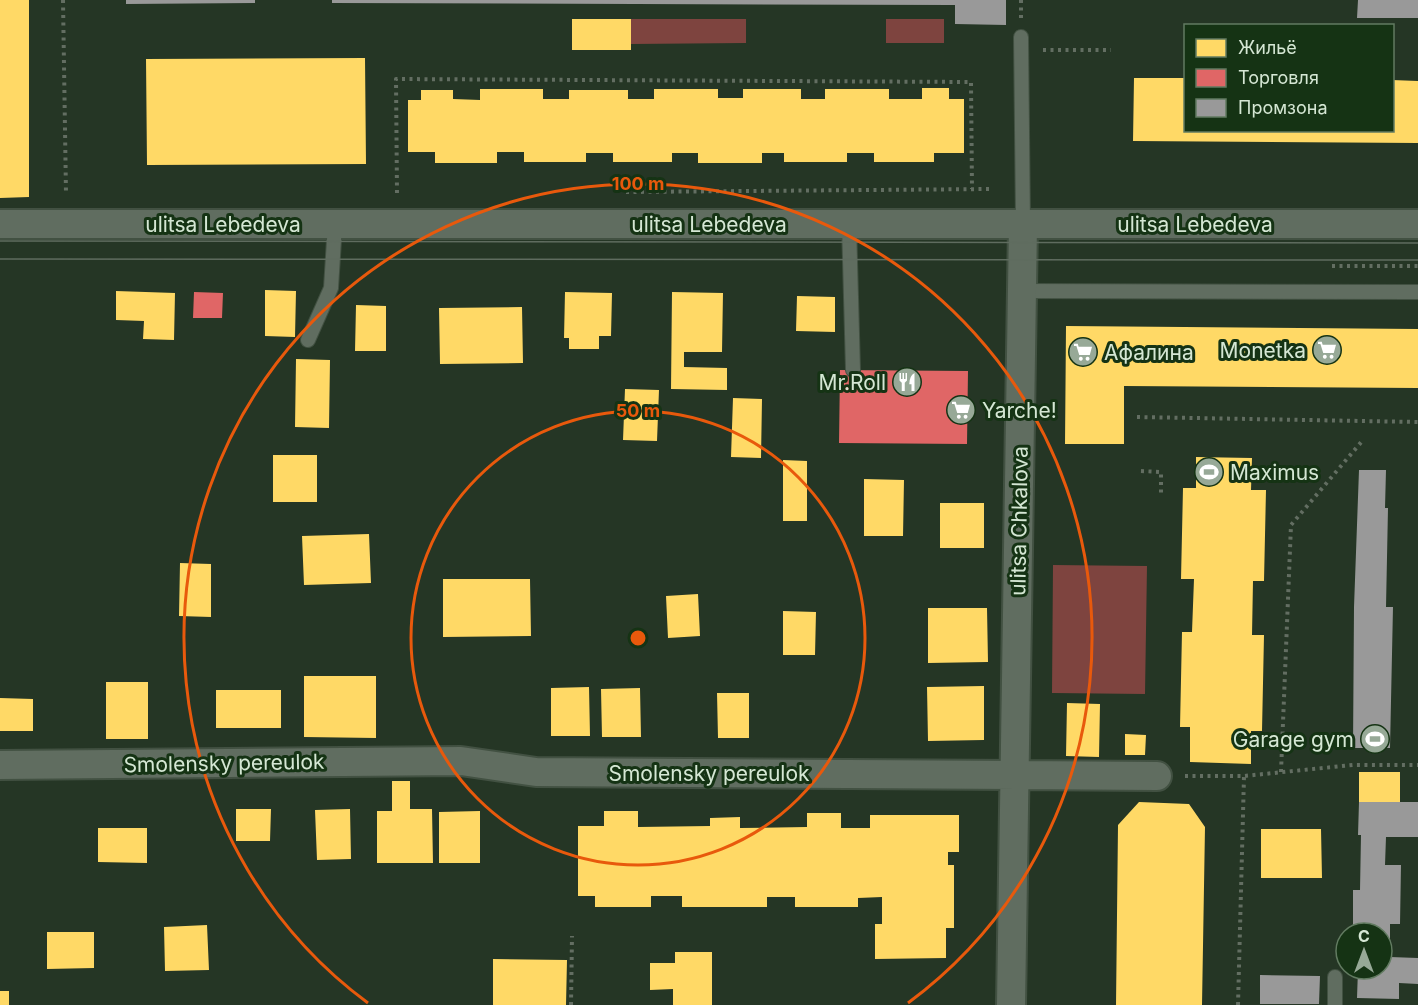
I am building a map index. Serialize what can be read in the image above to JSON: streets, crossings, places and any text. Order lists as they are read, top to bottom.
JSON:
{
  "streets": {
    "street": ["ulitsa Lebedeva", "ulitsa Chkalova", "Smolensky pereulok"]
  },
  "crossings": [
    ["ulitsa Lebedeva", "ulitsa Chkalova"],
    ["ulitsa Chkalova", "Smolensky pereulok"]
  ],
  "places": {
    "supermarket": ["Monetka", "Афалина", "Yarche!"],
    "restaurant": ["Mr.Roll"],
    "sports": ["Maximus", "Garage gym"]
  },
  "legend": ["Жильё", "Торговля", "Промзона"],
  "north": "top",
  "rings": ["100 m", "50 m"]
}
